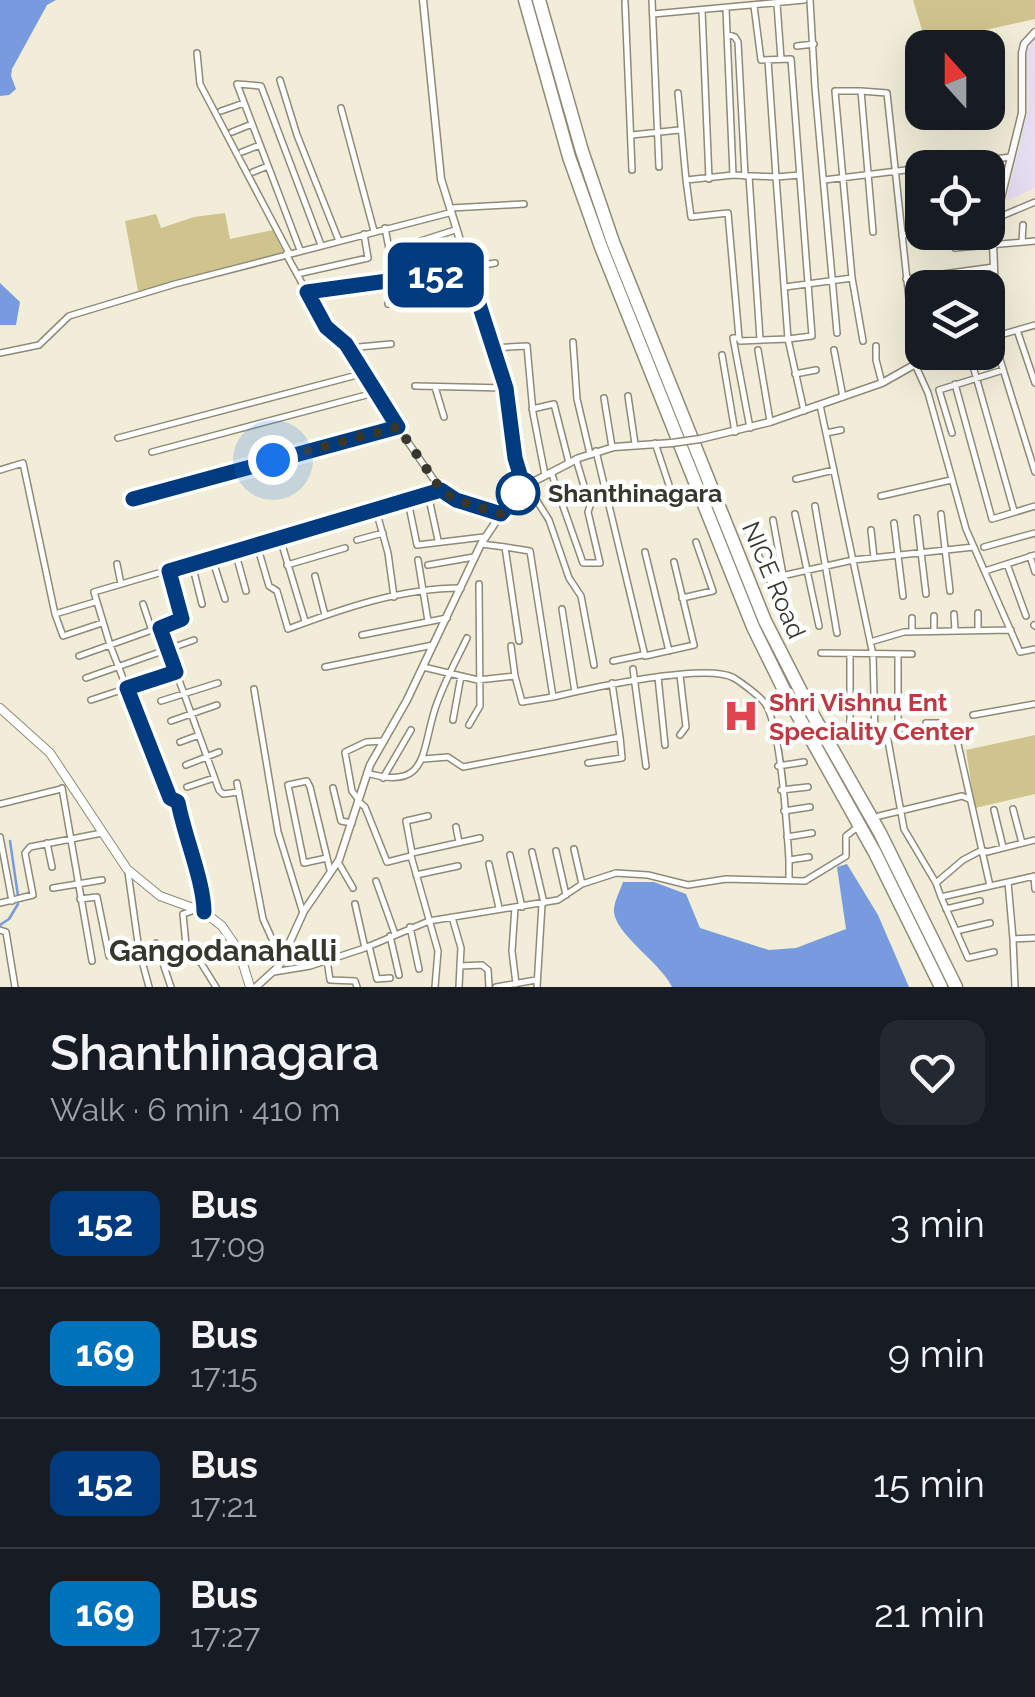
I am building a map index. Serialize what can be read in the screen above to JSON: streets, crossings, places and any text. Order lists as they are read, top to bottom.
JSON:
{
  "streets": {
    "highway": ["NICE Road"]
  },
  "districts": ["Gangodanahalli"],
  "places": {
    "other": ["Shanthinagara"],
    "hospital": ["Shri Vishnu Ent Speciality Center"]
  },
  "lines": ["bus line 152"],
  "north": "top",
  "page": {
    "on_map": "152",
    "heading": ["Shanthinagara", "Walk · 6 min · 410 m"],
    "list": [
      {
        "mark": "152",
        "name": "Bus",
        "note": "17:09",
        "value": "3 min"
      },
      {
        "mark": "169",
        "name": "Bus",
        "note": "17:15",
        "value": "9 min"
      },
      {
        "mark": "152",
        "name": "Bus",
        "note": "17:21",
        "value": "15 min"
      },
      {
        "mark": "169",
        "name": "Bus",
        "note": "17:27",
        "value": "21 min"
      }
    ]
  }
}
